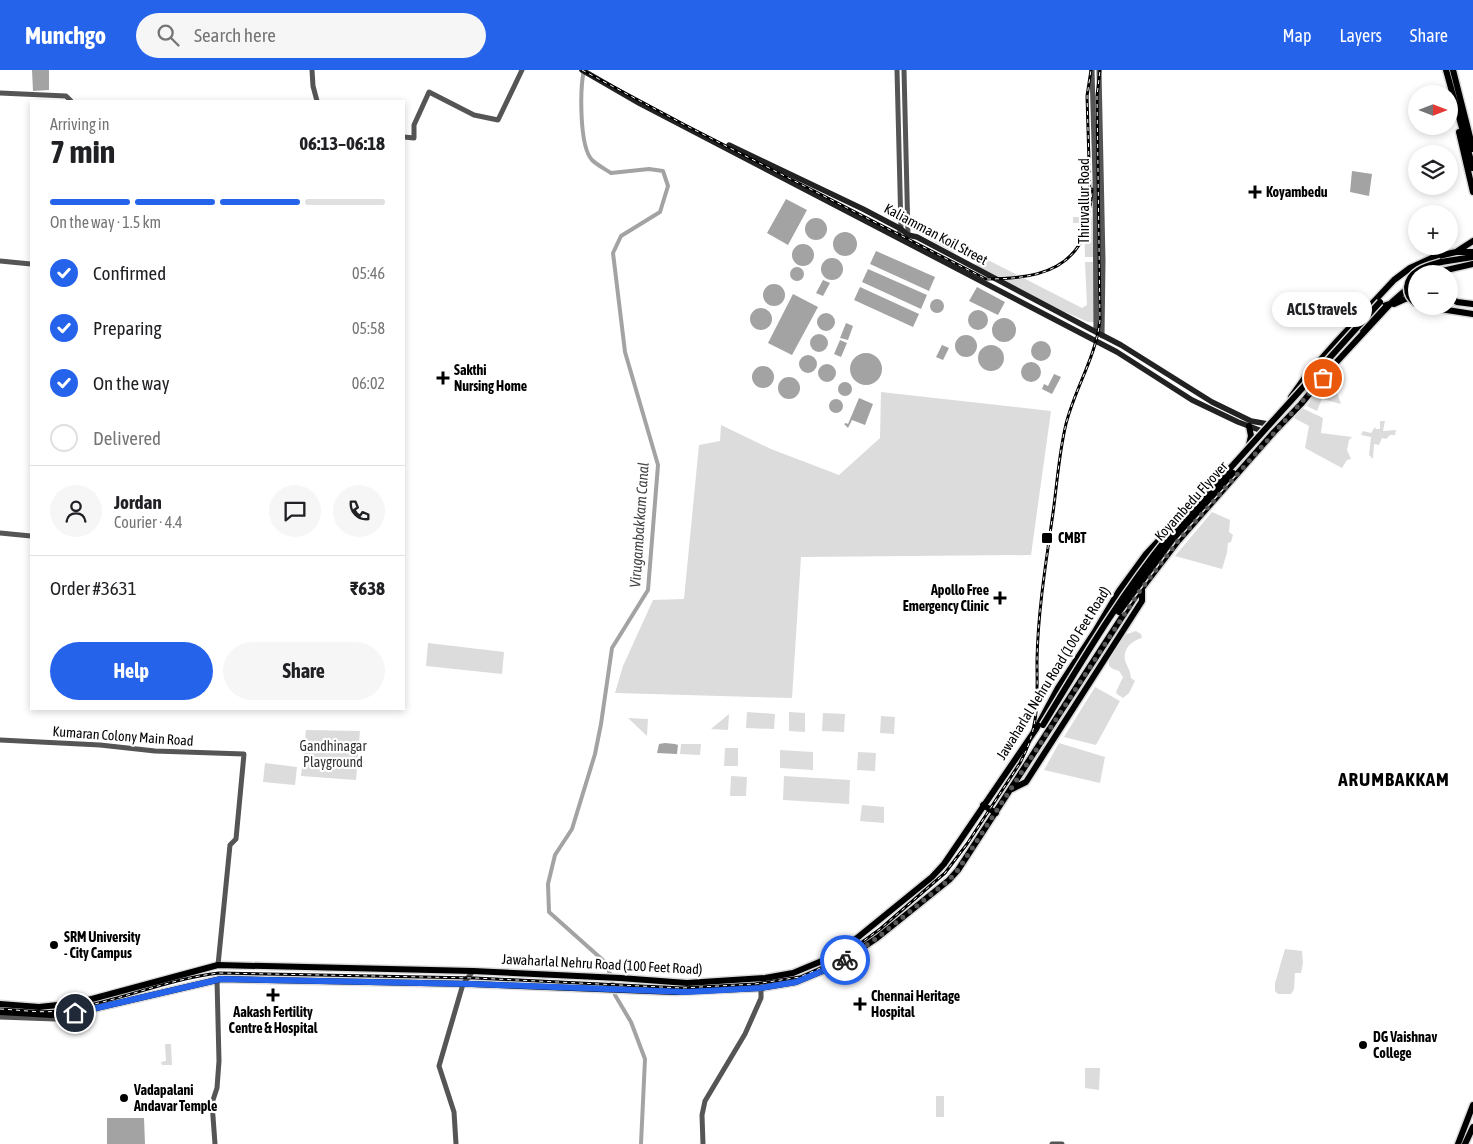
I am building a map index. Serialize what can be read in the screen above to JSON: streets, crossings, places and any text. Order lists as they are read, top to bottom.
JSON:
{
  "streets": {
    "main road": ["Kaliamman Koil Street", "Koyambedu Flyover", "Jawaharlal Nehru Road (100 Feet Road)"],
    "street": ["Thiruvallur Road", "Kumaran Colony Main Road"]
  },
  "crossings": [
    ["Thiruvallur Road", "Kaliamman Koil Street"],
    ["Kaliamman Koil Street", "Jawaharlal Nehru Road (100 Feet Road)"],
    ["Koyambedu Flyover", "Jawaharlal Nehru Road (100 Feet Road)"],
    ["Jawaharlal Nehru Road (100 Feet Road)", "Kumaran Colony Main Road"]
  ],
  "districts": ["ARUMBAKKAM"],
  "water": ["Virugambakkam Canal"],
  "parks": ["Gandhinagar Playground"],
  "places": {
    "health": [
      "Koyambedu",
      "Sakthi Nursing Home",
      "Apollo Free Emergency Clinic",
      "Aakash Fertility Centre & Hospital",
      "Chennai Heritage Hospital"
    ],
    "other": [
      "ACLS travels",
      "SRM University - City Campus",
      "DG Vaishnav College",
      "Vadapalani Andavar Temple"
    ],
    "transit": ["CMBT"]
  },
  "north": "right",
  "page": {
    "header": "Munchgo",
    "search": "Search here",
    "nav": ["Map", "Layers", "Share"],
    "map_buttons": ["+", "−"],
    "heading": ["7 min", "Arriving in", "06:13–06:18"],
    "panel": [
      "Jordan",
      "Courier · 4.4",
      "Order #3631",
      "₹638"
    ],
    "bar": "On the way · 1.5 km",
    "list": [
      ["Confirmed", "05:46"],
      ["Preparing", "05:58"],
      ["On the way", "06:02"],
      "Delivered"
    ],
    "bubble": "ACLS travels",
    "buttons": ["Help", "Share"]
  }
}
